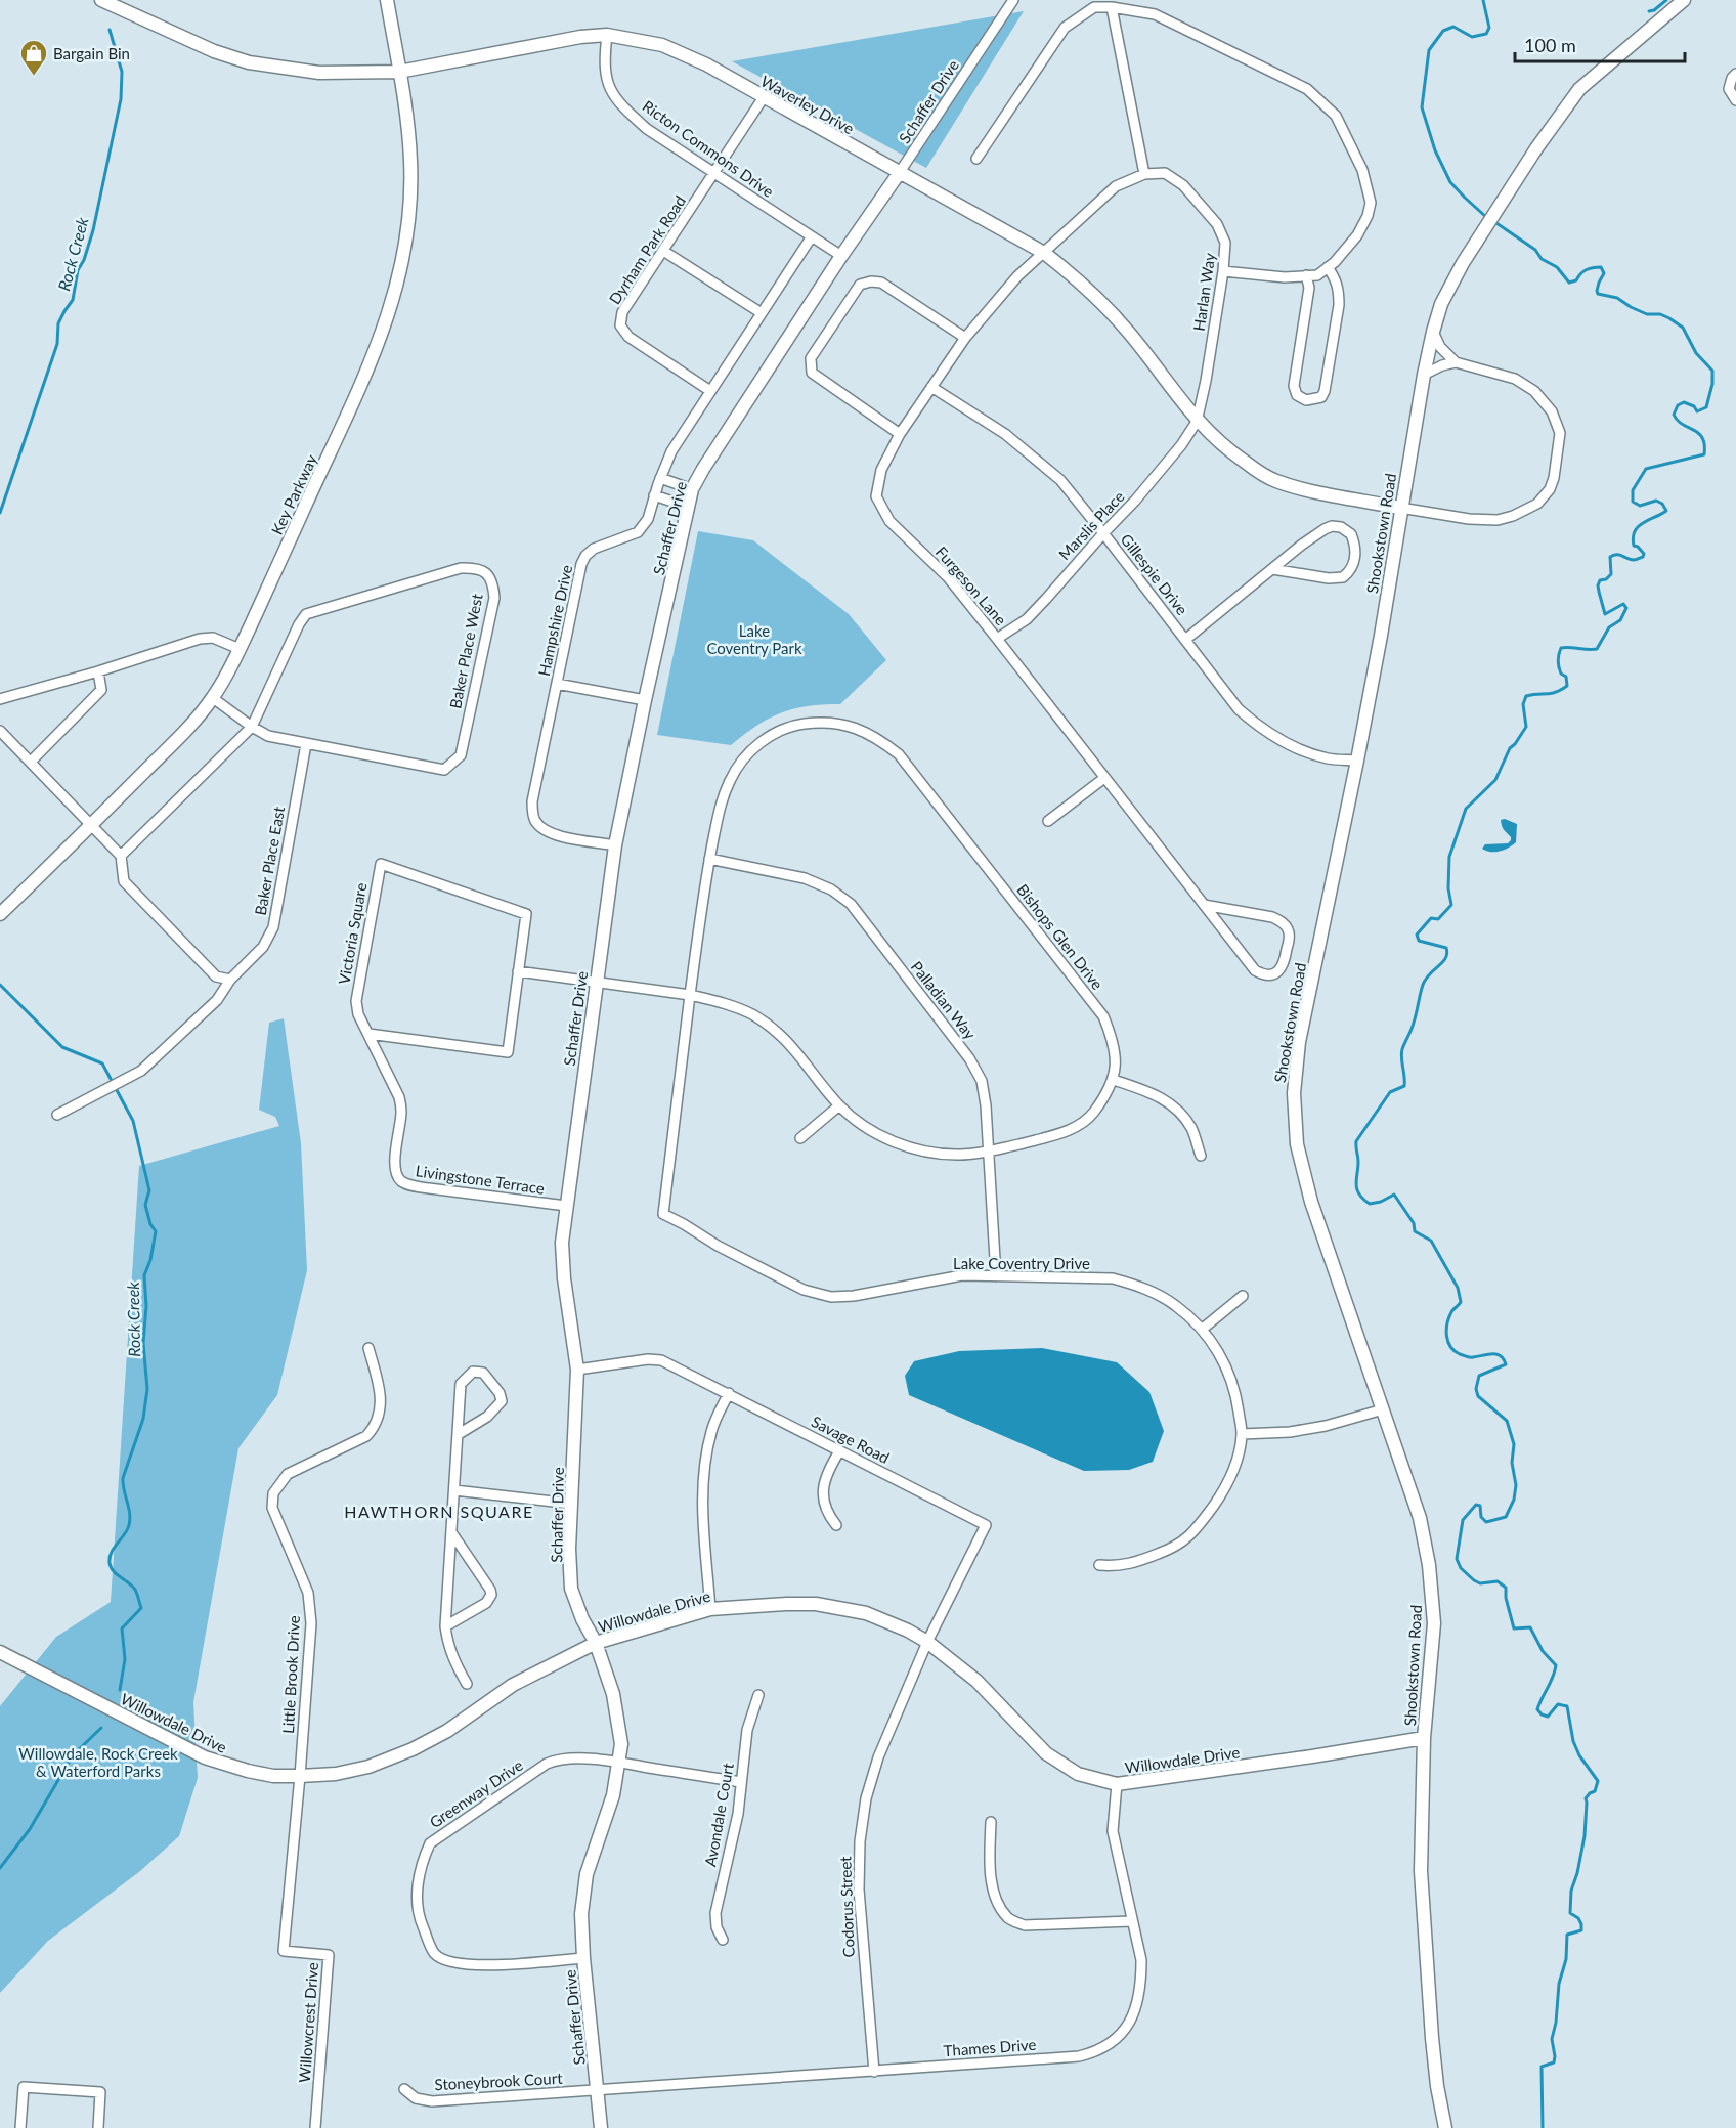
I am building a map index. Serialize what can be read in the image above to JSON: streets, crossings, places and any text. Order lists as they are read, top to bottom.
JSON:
{
  "streets": {
    "street": [
      "Schaffer Drive",
      "Waverley Drive",
      "Ricton Commons Drive",
      "Dyrham Park Road",
      "Harlan Way",
      "Key Parkway",
      "Marslis Place",
      "Shookstown Road",
      "Gillespie Drive",
      "Furgeson Lane",
      "Hampshire Drive",
      "Baker Place West",
      "Baker Place East",
      "Victoria Square",
      "Bishops Glen Drive",
      "Palladian Way",
      "Livingstone Terrace",
      "Lake Coventry Drive",
      "Savage Road",
      "Willowdale Drive",
      "Little Brook Drive",
      "Greenway Drive",
      "Avondale Court",
      "Codorus Street",
      "Willowcrest Drive",
      "Thames Drive",
      "Stoneybrook Court"
    ]
  },
  "crossings": [
    ["Schaffer Drive", "Waverley Drive"],
    ["Schaffer Drive", "Ricton Commons Drive"],
    ["Schaffer Drive", "Hampshire Drive"],
    ["Schaffer Drive", "Bishops Glen Drive"],
    ["Schaffer Drive", "Livingstone Terrace"],
    ["Schaffer Drive", "Savage Road"],
    ["Schaffer Drive", "Willowdale Drive"],
    ["Schaffer Drive", "Greenway Drive"],
    ["Schaffer Drive", "Thames Drive"],
    ["Schaffer Drive", "Stoneybrook Court"],
    ["Waverley Drive", "Ricton Commons Drive"],
    ["Waverley Drive", "Dyrham Park Road"],
    ["Waverley Drive", "Harlan Way"],
    ["Waverley Drive", "Key Parkway"],
    ["Waverley Drive", "Marslis Place"],
    ["Waverley Drive", "Shookstown Road"],
    ["Waverley Drive", "Furgeson Lane"],
    ["Ricton Commons Drive", "Dyrham Park Road"],
    ["Ricton Commons Drive", "Hampshire Drive"],
    ["Dyrham Park Road", "Hampshire Drive"],
    ["Harlan Way", "Marslis Place"],
    ["Key Parkway", "Baker Place West"],
    ["Marslis Place", "Gillespie Drive"],
    ["Marslis Place", "Furgeson Lane"],
    ["Shookstown Road", "Gillespie Drive"],
    ["Shookstown Road", "Willowdale Drive"],
    ["Gillespie Drive", "Furgeson Lane"],
    ["Baker Place West", "Baker Place East"],
    ["Victoria Square", "Livingstone Terrace"],
    ["Bishops Glen Drive", "Palladian Way"],
    ["Bishops Glen Drive", "Lake Coventry Drive"],
    ["Palladian Way", "Lake Coventry Drive"],
    ["Savage Road", "Willowdale Drive"],
    ["Savage Road", "Codorus Street"],
    ["Willowdale Drive", "Little Brook Drive"],
    ["Willowdale Drive", "Codorus Street"],
    ["Willowdale Drive", "Willowcrest Drive"],
    ["Willowdale Drive", "Thames Drive"],
    ["Little Brook Drive", "Willowcrest Drive"],
    ["Greenway Drive", "Avondale Court"],
    ["Codorus Street", "Thames Drive"],
    ["Thames Drive", "Stoneybrook Court"]
  ],
  "districts": ["HAWTHORN SQUARE"],
  "water": ["Rock Creek"],
  "parks": ["Lake Coventry Park", "Willowdale, Rock Creek & Waterford Parks"],
  "places": {
    "shop": ["Bargain Bin"]
  },
  "scale_bar": "100 m"
}
